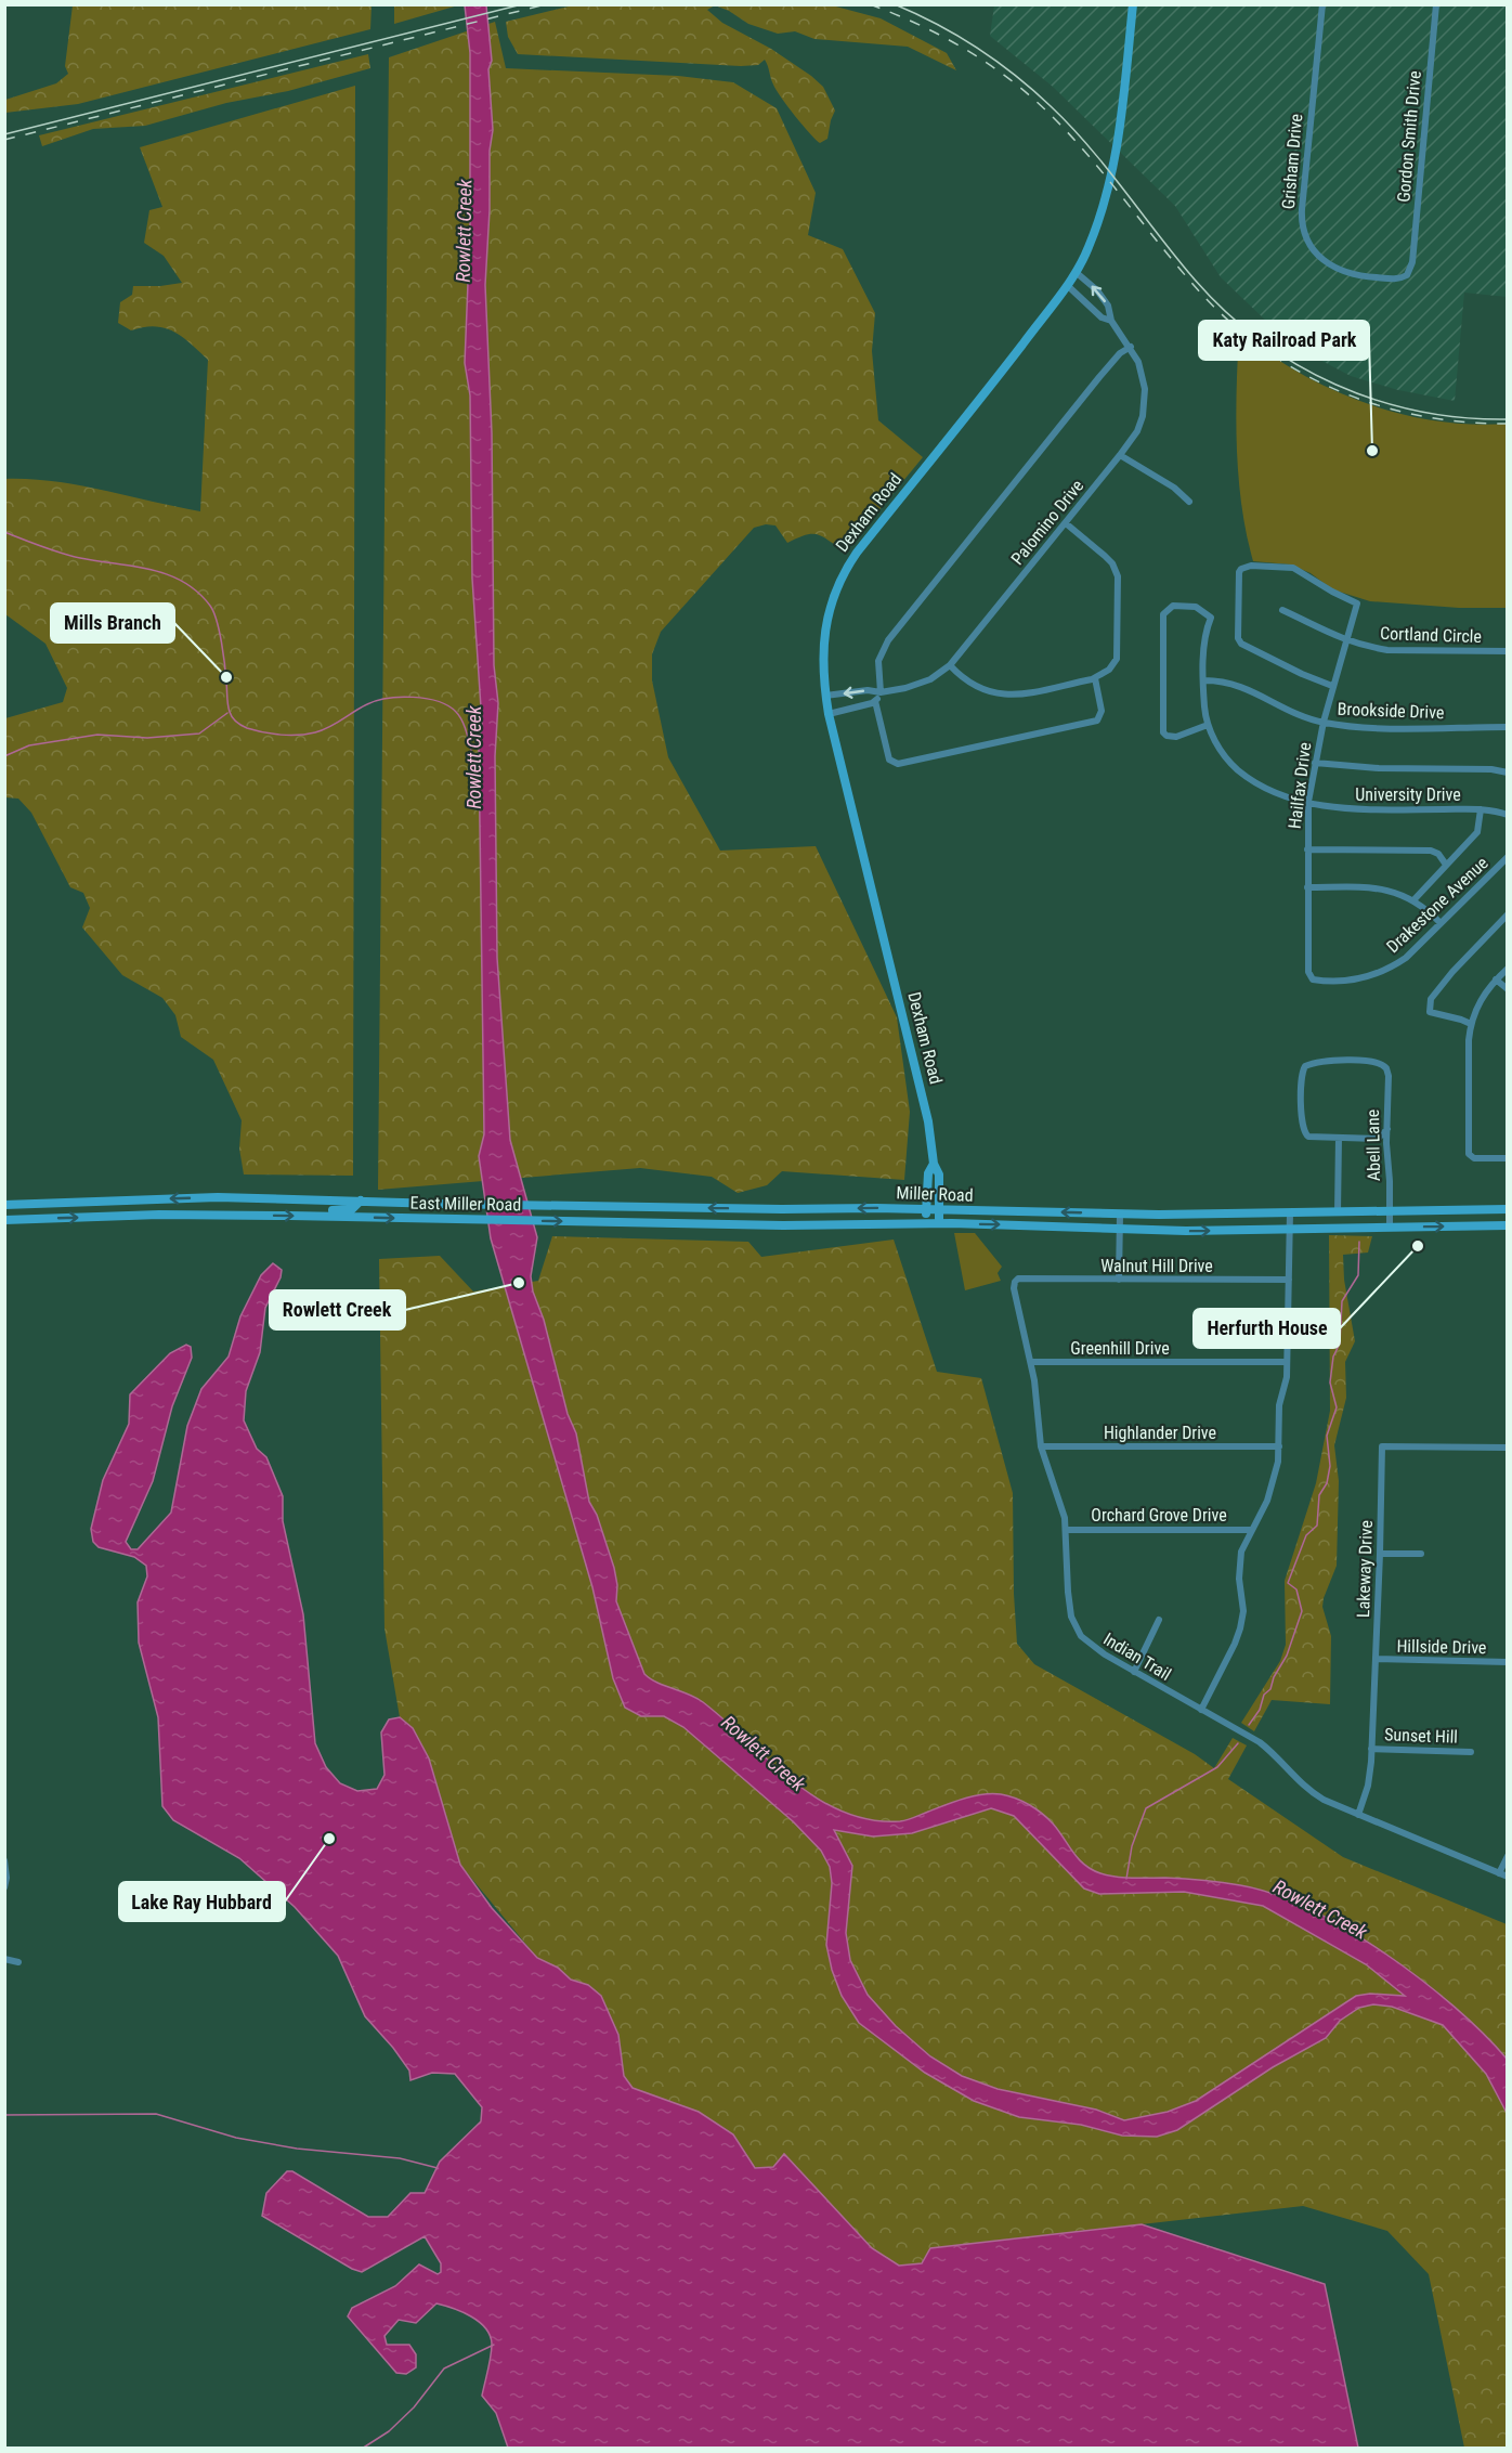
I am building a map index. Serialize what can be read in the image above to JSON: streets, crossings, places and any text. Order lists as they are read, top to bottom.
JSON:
{
  "streets": {
    "main road": ["Dexham Road", "Miller Road", "East Miller Road"],
    "street": [
      "Gordon Smith Drive",
      "Grisham Drive",
      "Palomino Drive",
      "Cortland Circle",
      "Brookside Drive",
      "Hailfax Drive",
      "University Drive",
      "Drakestone Avenue",
      "Abell Lane",
      "Walnut Hill Drive",
      "Greenhill Drive",
      "Highlander Drive",
      "Orchard Grove Drive",
      "Lakeway Drive",
      "Hillside Drive",
      "Indian Trail",
      "Sunset Hill"
    ]
  },
  "crossings": [
    ["Gordon Smith Drive", "Grisham Drive"],
    ["Dexham Road", "Palomino Drive"],
    ["Dexham Road", "Miller Road"],
    ["Dexham Road", "East Miller Road"],
    ["Cortland Circle", "Hailfax Drive"],
    ["Brookside Drive", "Hailfax Drive"],
    ["Hailfax Drive", "University Drive"],
    ["Hailfax Drive", "Drakestone Avenue"],
    ["Abell Lane", "Miller Road"],
    ["Miller Road", "East Miller Road"],
    ["Walnut Hill Drive", "Indian Trail"],
    ["Greenhill Drive", "Indian Trail"],
    ["Highlander Drive", "Indian Trail"],
    ["Orchard Grove Drive", "Indian Trail"],
    ["Lakeway Drive", "Hillside Drive"],
    ["Lakeway Drive", "Indian Trail"],
    ["Lakeway Drive", "Sunset Hill"]
  ],
  "water": ["Rowlett Creek"],
  "places": [
    "Katy Railroad Park",
    "Mills Branch",
    "Herfurth House",
    "Rowlett Creek",
    "Lake Ray Hubbard"
  ]
}
